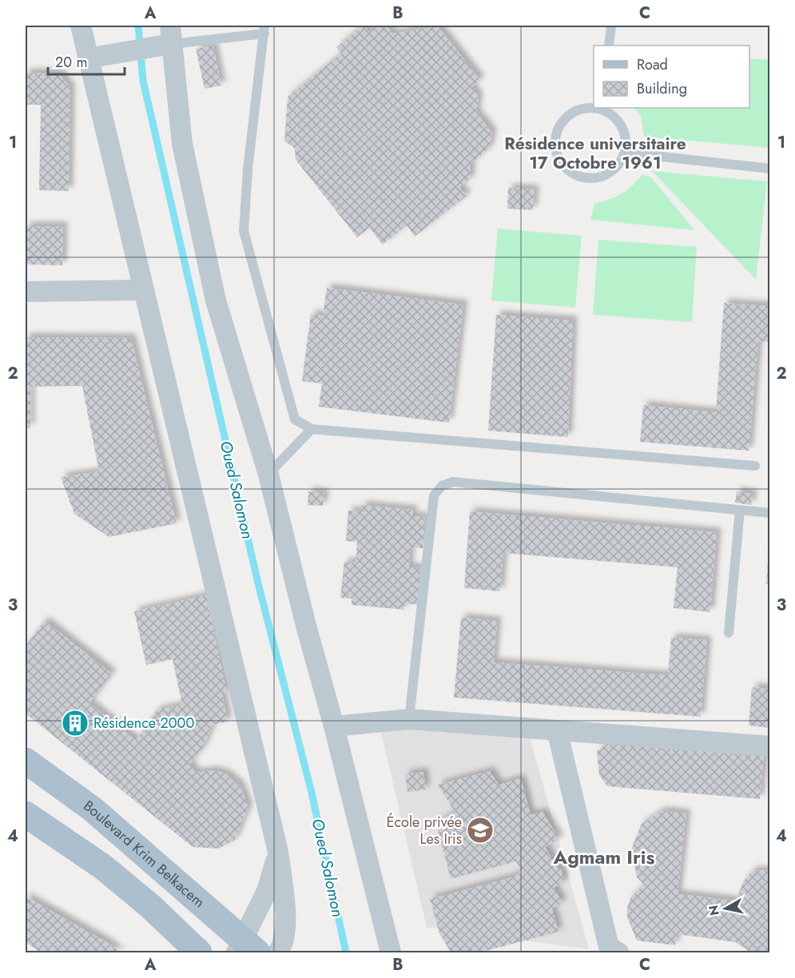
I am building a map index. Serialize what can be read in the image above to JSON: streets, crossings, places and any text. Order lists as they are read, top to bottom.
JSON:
{
  "streets": {
    "main road": ["Boulevard Krim Belkacem"]
  },
  "districts": ["Résidence universitaire 17 Octobre 1961", "Agmam Iris"],
  "water": ["Oued Salomon"],
  "places": {
    "building": ["Résidence 2000"],
    "school or university": ["École privée Les Iris"]
  },
  "legend": ["Road", "Building"],
  "scale_bar": "20 m",
  "north": "left",
  "grid": {
    "columns": ["A", "B", "C"],
    "rows": [
      "1",
      "2",
      "3",
      "4"
    ]
  }
}
